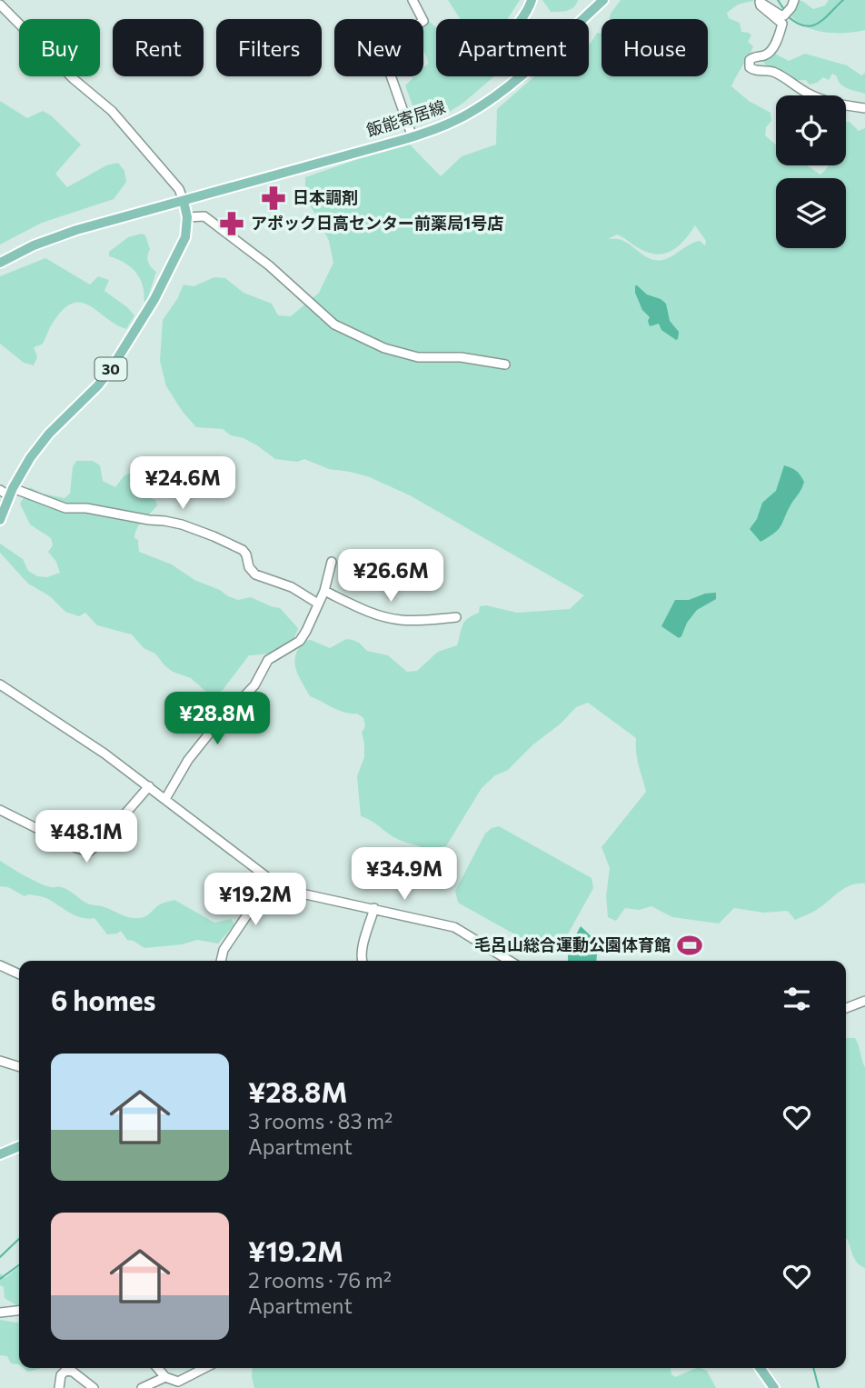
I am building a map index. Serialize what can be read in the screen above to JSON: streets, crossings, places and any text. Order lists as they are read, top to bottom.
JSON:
{
  "streets": {
    "main road": ["飯能寄居線", "30"]
  },
  "crossings": [
    ["飯能寄居線", "30"]
  ],
  "places": {
    "pharmacy": ["日本調剤", "アポック日高センター前薬局1号店"],
    "sports": ["毛呂山総合運動公園体育館"]
  },
  "page": {
    "chip": [
      "Buy",
      "Rent",
      "Filters",
      "New",
      "Apartment",
      "House"
    ],
    "price": [
      "¥24.6M",
      "¥26.6M",
      "¥28.8M",
      "¥48.1M",
      "¥34.9M",
      "¥19.2M"
    ],
    "heading": "6 homes",
    "list": [
      {
        "name": "¥28.8M",
        "note": "3 rooms · 83 m² · Apartment"
      },
      {
        "name": "¥19.2M",
        "note": "2 rooms · 76 m² · Apartment"
      }
    ]
  }
}
